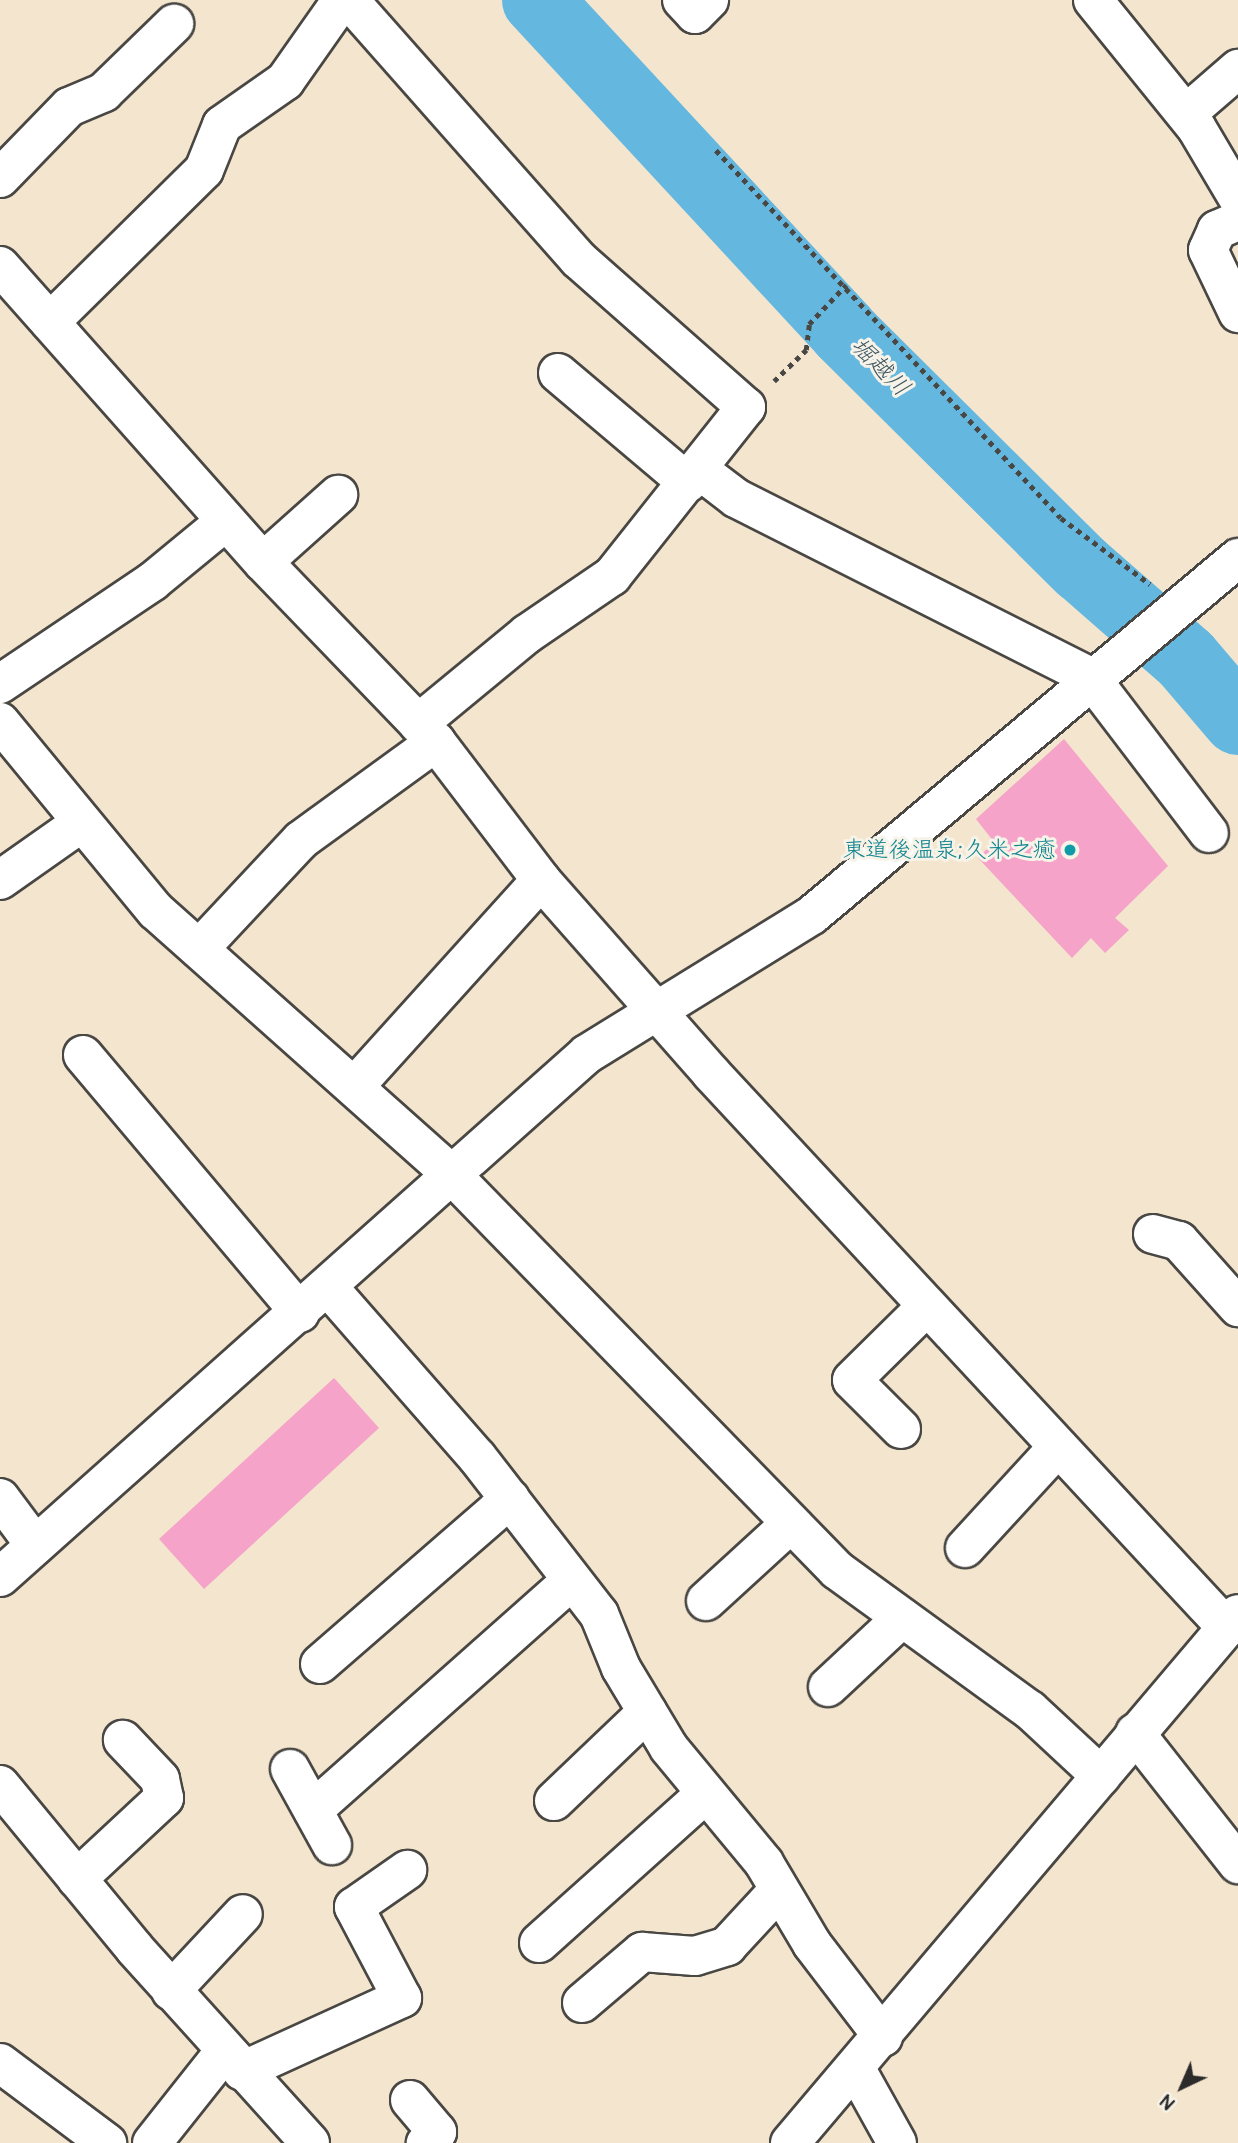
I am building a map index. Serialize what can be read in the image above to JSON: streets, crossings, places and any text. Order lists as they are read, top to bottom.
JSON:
{
  "water": ["堀越川"],
  "places": ["東道後温泉;久米之癒"],
  "north": "bottom left"
}
